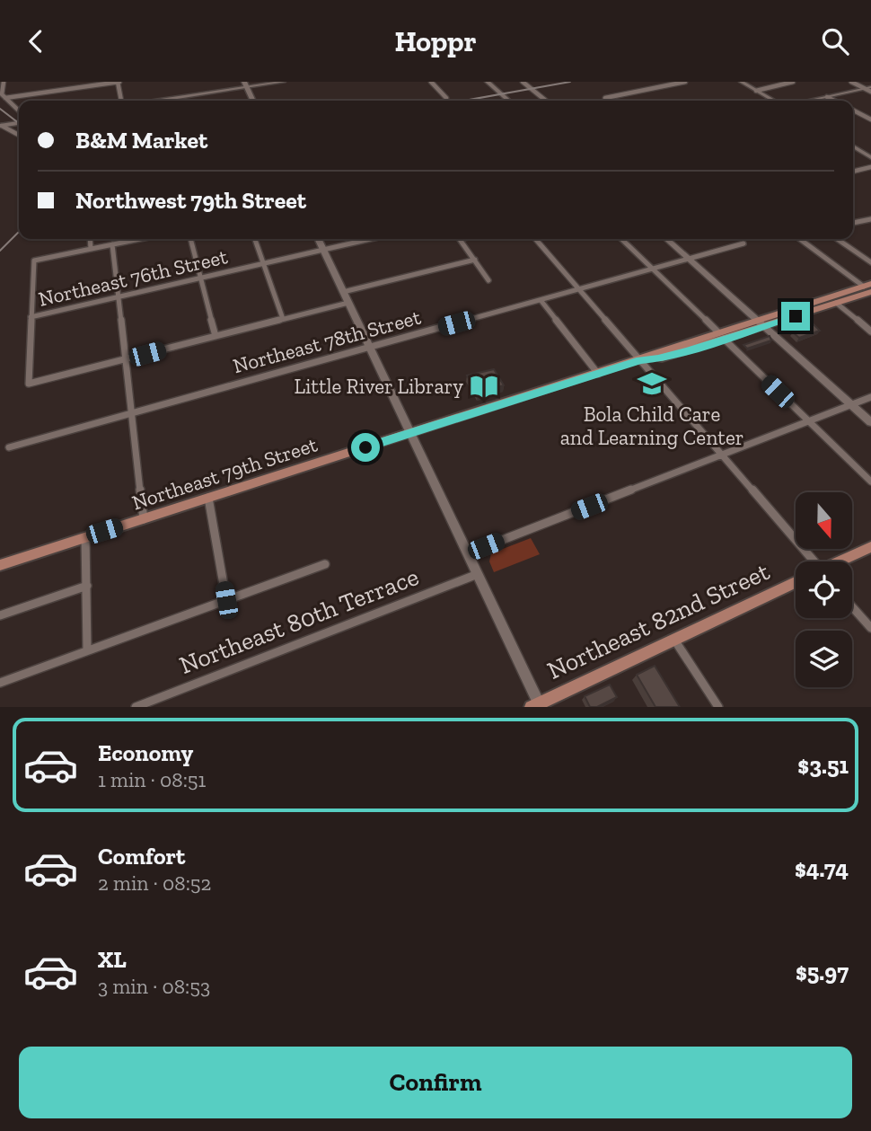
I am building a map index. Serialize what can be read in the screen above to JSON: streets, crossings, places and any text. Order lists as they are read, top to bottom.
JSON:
{
  "streets": {
    "main road": ["Northeast 79th Street", "Northeast 82nd Street"],
    "street": ["Northeast 76th Street", "Northeast 78th Street", "Northeast 80th Terrace"]
  },
  "places": {
    "school or university": ["Bola Child Care and Learning Center"],
    "library": ["Little River Library"]
  },
  "north": "bottom",
  "page": {
    "header": "Hoppr",
    "banner": ["B&M Market", "Northwest 79th Street"],
    "list": [
      {
        "name": "Economy",
        "note": "1 min · 08:51",
        "value": "$3.51"
      },
      {
        "name": "Comfort",
        "note": "2 min · 08:52",
        "value": "$4.74"
      },
      {
        "name": "XL",
        "note": "3 min · 08:53",
        "value": "$5.97"
      }
    ],
    "buttons": "Confirm"
  }
}
